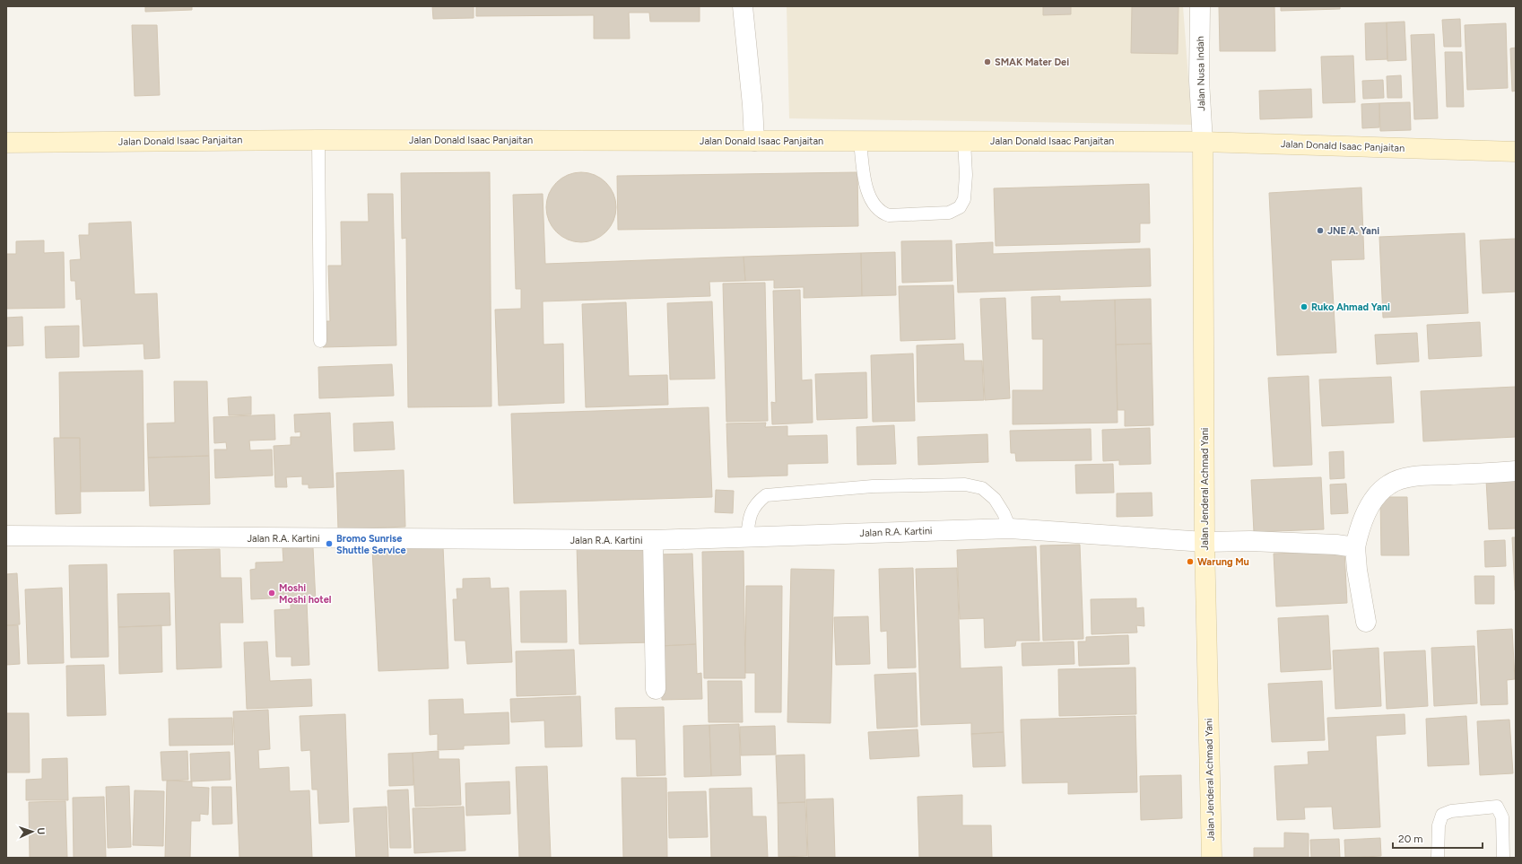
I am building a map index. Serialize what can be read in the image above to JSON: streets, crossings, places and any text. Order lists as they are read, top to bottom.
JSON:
{
  "streets": {
    "main road": ["Jalan Donald Isaac Panjaitan", "Jalan Jenderal Achmad Yani"],
    "street": ["Jalan Nusa Indah", "Jalan R.A. Kartini"]
  },
  "crossings": [
    ["Jalan Nusa Indah", "Jalan Donald Isaac Panjaitan"],
    ["Jalan Nusa Indah", "Jalan Jenderal Achmad Yani"],
    ["Jalan Donald Isaac Panjaitan", "Jalan Jenderal Achmad Yani"],
    ["Jalan Jenderal Achmad Yani", "Jalan R.A. Kartini"]
  ],
  "places": [
    "SMAK Mater Dei",
    "JNE A. Yani",
    "Ruko Ahmad Yani",
    "Bromo Sunrise Shuttle Service",
    "Warung Mu",
    "Moshi Moshi hotel"
  ],
  "scale_bar": "20 m",
  "north": "right"
}
